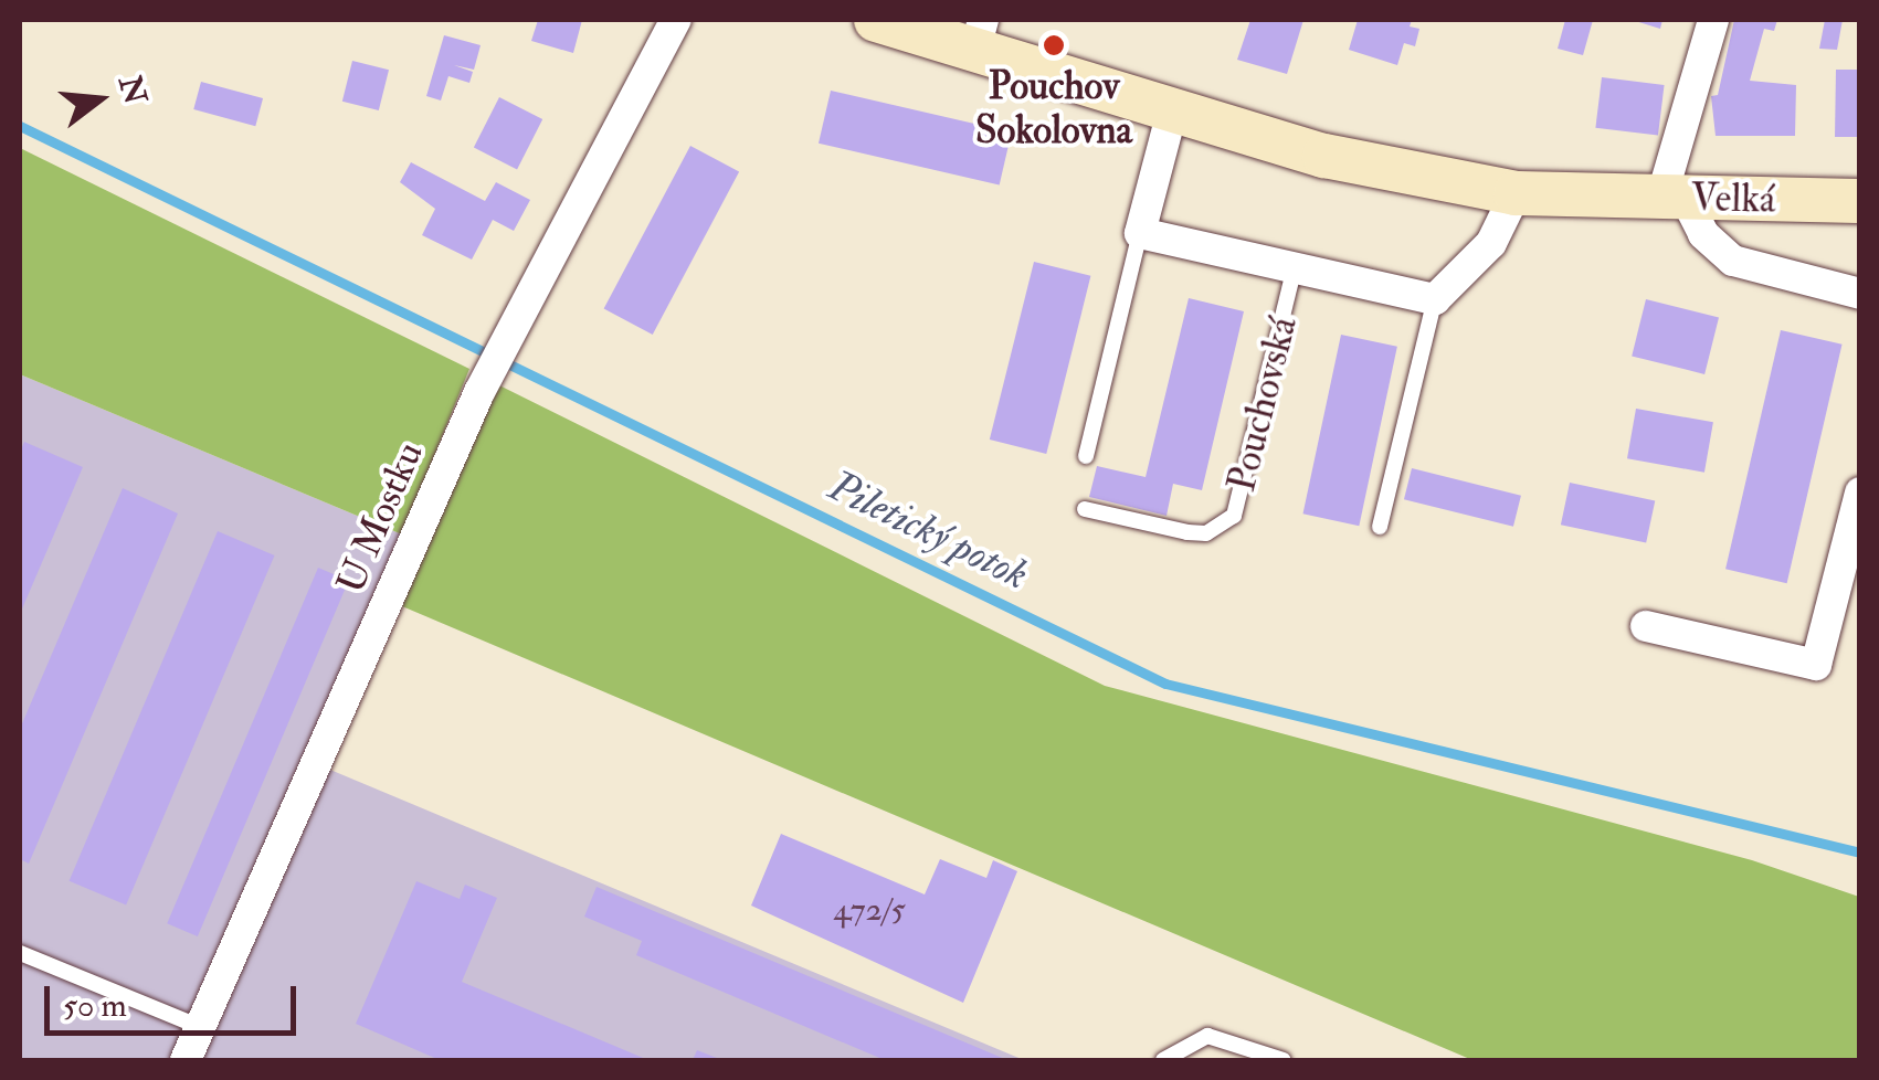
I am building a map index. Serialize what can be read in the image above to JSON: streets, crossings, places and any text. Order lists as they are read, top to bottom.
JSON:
{
  "streets": {
    "street": ["Velká", "Pouchovská", "U Mostku"]
  },
  "water": ["Piletický potok"],
  "places": ["Pouchov Sokolovna"],
  "house_numbers": ["472/5"],
  "scale_bar": "50 m",
  "north": "right"
}
